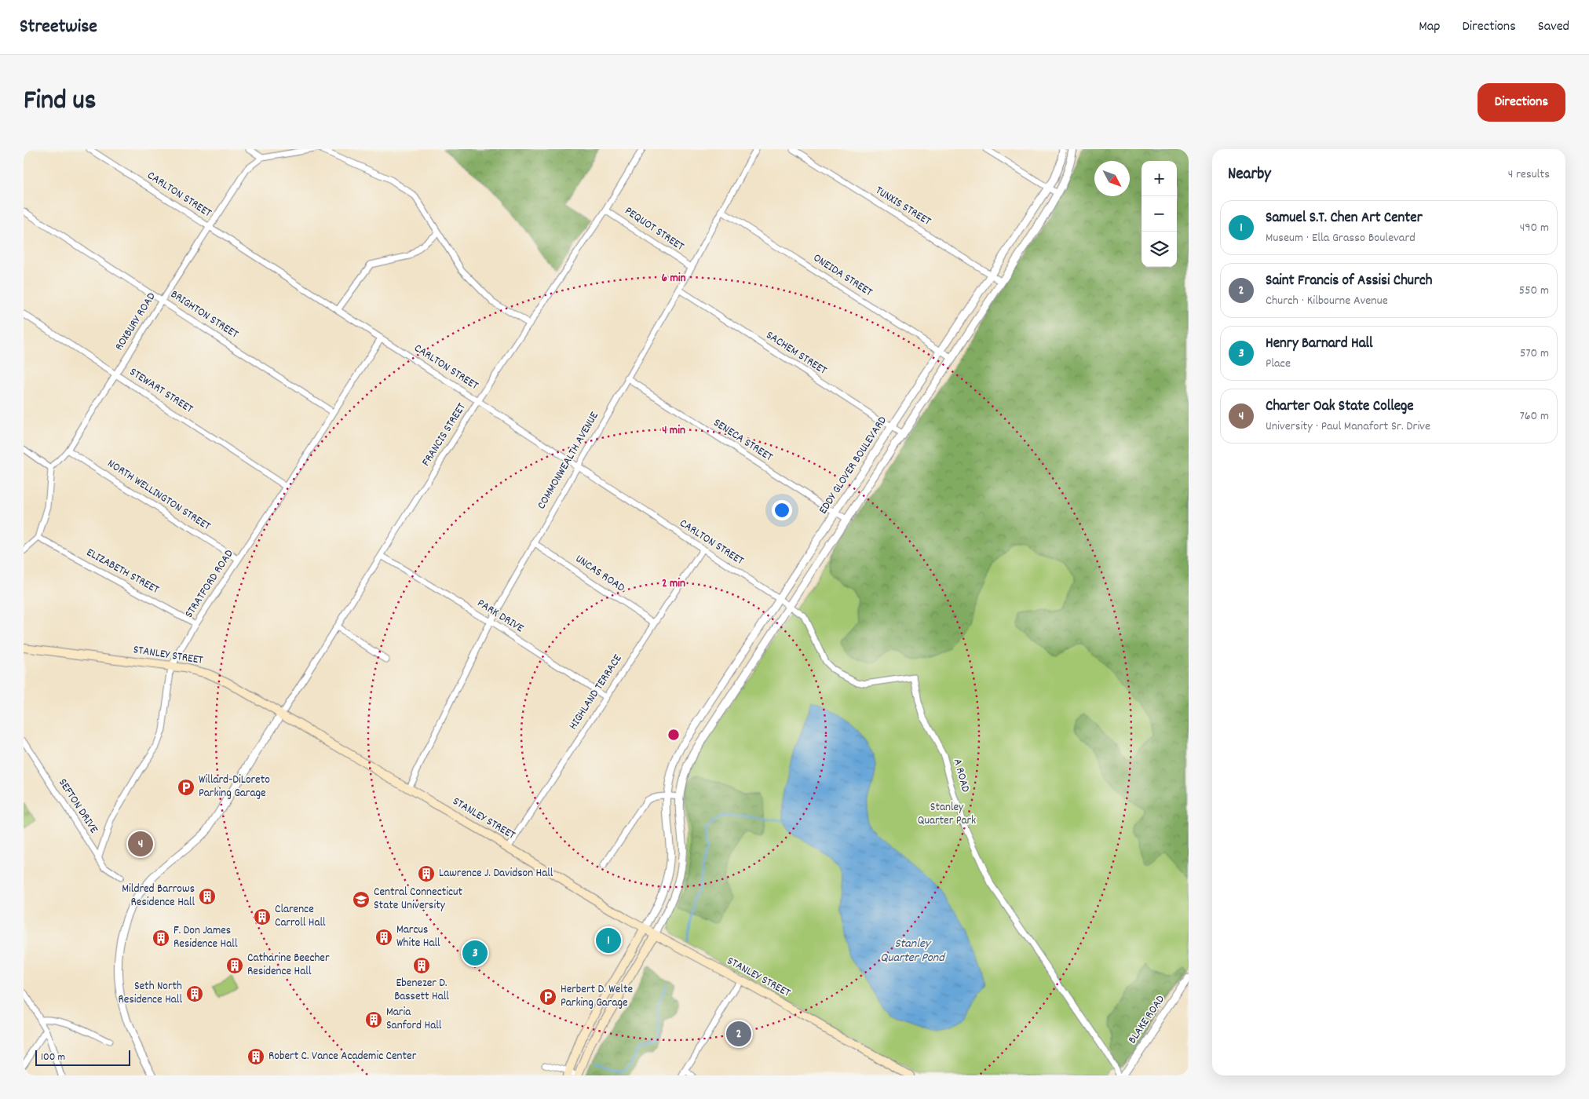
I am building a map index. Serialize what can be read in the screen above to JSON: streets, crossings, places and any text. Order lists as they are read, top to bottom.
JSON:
{
  "streets": {
    "main road": ["STANLEY STREET"],
    "street": [
      "CARLTON STREET",
      "TUNXIS STREET",
      "PEQUOT STREET",
      "ONEIDA STREET",
      "BRIGHTON STREET",
      "ROXBURY ROAD",
      "SACHEM STREET",
      "STEWART STREET",
      "FRANCIS STREET",
      "SENECA STREET",
      "COMMONWEALTH AVENUE",
      "EDDY GLOVER BOULEVARD",
      "NORTH WELLINGTON STREET",
      "ELIZABETH STREET",
      "UNCAS ROAD",
      "STRATFORD ROAD",
      "PARK DRIVE",
      "HIGHLAND TERRACE",
      "A ROAD",
      "SEFTON DRIVE",
      "BLAKE ROAD"
    ]
  },
  "crossings": [
    ["CARLTON STREET", "ROXBURY ROAD"],
    ["CARLTON STREET", "FRANCIS STREET"],
    ["CARLTON STREET", "COMMONWEALTH AVENUE"],
    ["CARLTON STREET", "EDDY GLOVER BOULEVARD"],
    ["CARLTON STREET", "STRATFORD ROAD"],
    ["CARLTON STREET", "HIGHLAND TERRACE"],
    ["CARLTON STREET", "A ROAD"],
    ["TUNXIS STREET", "EDDY GLOVER BOULEVARD"],
    ["PEQUOT STREET", "FRANCIS STREET"],
    ["PEQUOT STREET", "COMMONWEALTH AVENUE"],
    ["ONEIDA STREET", "COMMONWEALTH AVENUE"],
    ["ONEIDA STREET", "EDDY GLOVER BOULEVARD"],
    ["BRIGHTON STREET", "ROXBURY ROAD"],
    ["BRIGHTON STREET", "STRATFORD ROAD"],
    ["ROXBURY ROAD", "STEWART STREET"],
    ["ROXBURY ROAD", "NORTH WELLINGTON STREET"],
    ["SACHEM STREET", "COMMONWEALTH AVENUE"],
    ["SACHEM STREET", "EDDY GLOVER BOULEVARD"],
    ["STEWART STREET", "STRATFORD ROAD"],
    ["FRANCIS STREET", "PARK DRIVE"],
    ["FRANCIS STREET", "STANLEY STREET"],
    ["SENECA STREET", "COMMONWEALTH AVENUE"],
    ["SENECA STREET", "EDDY GLOVER BOULEVARD"],
    ["COMMONWEALTH AVENUE", "UNCAS ROAD"],
    ["COMMONWEALTH AVENUE", "PARK DRIVE"],
    ["COMMONWEALTH AVENUE", "STANLEY STREET"],
    ["EDDY GLOVER BOULEVARD", "STANLEY STREET"],
    ["EDDY GLOVER BOULEVARD", "A ROAD"],
    ["NORTH WELLINGTON STREET", "STRATFORD ROAD"],
    ["ELIZABETH STREET", "STRATFORD ROAD"],
    ["UNCAS ROAD", "HIGHLAND TERRACE"],
    ["STRATFORD ROAD", "STANLEY STREET"],
    ["STRATFORD ROAD", "SEFTON DRIVE"],
    ["PARK DRIVE", "HIGHLAND TERRACE"],
    ["STANLEY STREET", "HIGHLAND TERRACE"]
  ],
  "water": ["Stanley Quarter Pond"],
  "parks": ["Stanley Quarter Park"],
  "places": {
    "parking": ["Willard-DiLoreto Parking Garage", "Herbert D. Welte Parking Garage"],
    "building": [
      "Lawrence J. Davidson Hall",
      "Mildred Barrows Residence Hall",
      "Clarence Carroll Hall",
      "Marcus White Hall",
      "F. Don James Residence Hall",
      "Catharine Beecher Residence Hall",
      "Ebenezer D. Bassett Hall",
      "Seth North Residence Hall",
      "Maria Sanford Hall",
      "Robert C. Vance Academic Center"
    ],
    "school or university": ["Central Connecticut State University"]
  },
  "scale_bar": "100 m",
  "north": "bottom right",
  "page": {
    "header": "Streetwise",
    "nav": ["Map", "Directions", "Saved"],
    "title": "Find us",
    "buttons": "Directions",
    "heading": ["Nearby", "4 results"],
    "map_buttons": ["+", "−"],
    "list": [
      {
        "mark": "1",
        "name": "Samuel S.T. Chen Art Center",
        "note": "Museum · Ella Grasso Boulevard",
        "value": "490 m"
      },
      {
        "mark": "2",
        "name": "Saint Francis of Assisi Church",
        "note": "Church · Kilbourne Avenue",
        "value": "550 m"
      },
      {
        "mark": "3",
        "name": "Henry Barnard Hall",
        "note": "Place",
        "value": "570 m"
      },
      {
        "mark": "4",
        "name": "Charter Oak State College",
        "note": "University · Paul Manafort Sr. Drive",
        "value": "760 m"
      }
    ],
    "pins": [
      "4",
      "1",
      "3",
      "2"
    ],
    "scale": "100 m"
  },
  "rings": ["6 min", "4 min", "2 min"]
}
